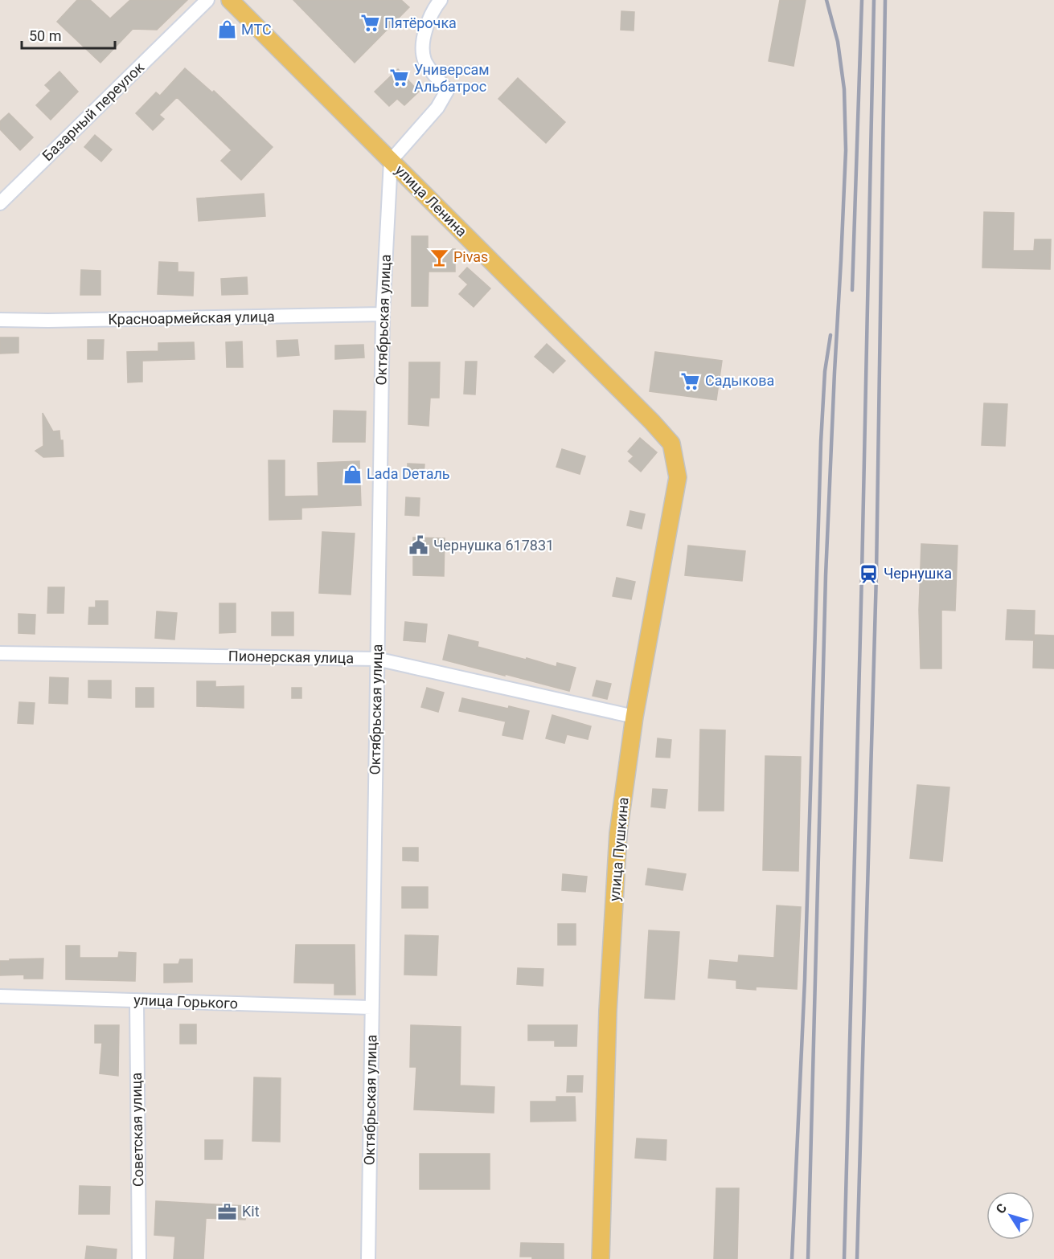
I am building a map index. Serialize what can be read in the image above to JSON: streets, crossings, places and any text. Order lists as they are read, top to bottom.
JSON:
{
  "streets": {
    "main road": ["улица Ленина", "улица Пушкина"],
    "street": [
      "Базарный переулок",
      "Красноармейская улица",
      "Октябрьская улица",
      "Пионерская улица",
      "улица Горького",
      "Советская улица"
    ]
  },
  "crossings": [
    ["улица Ленина", "Октябрьская улица"],
    ["улица Ленина", "улица Пушкина"],
    ["Красноармейская улица", "Октябрьская улица"],
    ["Октябрьская улица", "Пионерская улица"],
    ["Октябрьская улица", "улица Горького"],
    ["Пионерская улица", "улица Пушкина"],
    ["улица Горького", "Советская улица"]
  ],
  "places": {
    "supermarket": ["Пятёрочка", "Универсам Альбатрос", "Садыкова"],
    "shop": ["МТС", "Lada Dеталь"],
    "bar": ["Pivas"],
    "public building": ["Чернушка 617831"],
    "station": ["Чернушка"],
    "office": ["Kit"]
  },
  "scale_bar": "50 m",
  "north": "top left"
}
